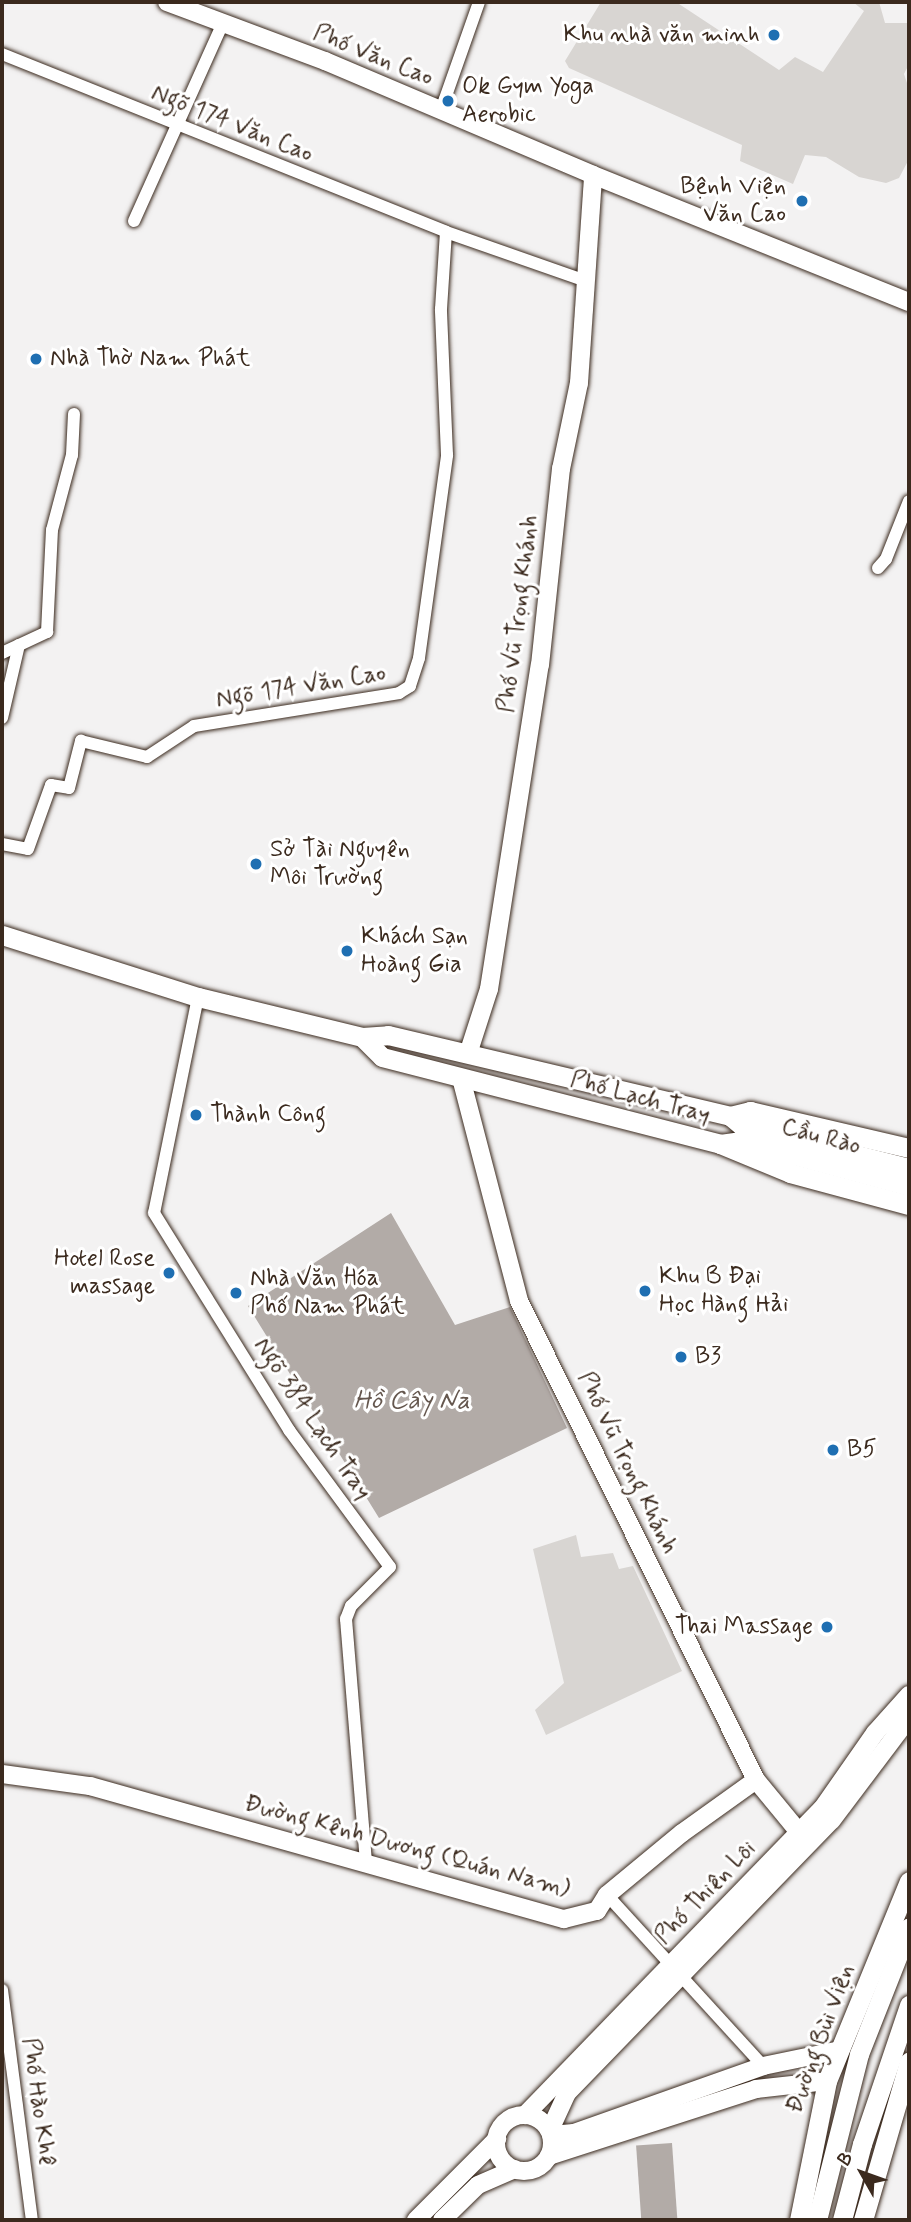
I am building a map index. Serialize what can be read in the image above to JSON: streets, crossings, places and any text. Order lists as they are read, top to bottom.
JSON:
{
  "streets": {
    "main road": ["Phố Lạch Tray", "Cầu Rào", "Đường Bùi Viện"],
    "street": [
      "Phố Văn Cao",
      "Ngõ 174 Văn Cao",
      "Phố Vũ Trọng Khánh",
      "Ngõ 384 Lạch Tray",
      "Đường Kênh Dương (Quán Nam)",
      "Phố Thiên Lôi",
      "Phố Hào Khê"
    ]
  },
  "crossings": [
    ["Phố Văn Cao", "Phố Vũ Trọng Khánh"],
    ["Ngõ 174 Văn Cao", "Phố Vũ Trọng Khánh"],
    ["Phố Vũ Trọng Khánh", "Phố Lạch Tray"],
    ["Phố Vũ Trọng Khánh", "Đường Kênh Dương (Quán Nam)"],
    ["Phố Vũ Trọng Khánh", "Phố Thiên Lôi"],
    ["Phố Lạch Tray", "Cầu Rào"],
    ["Phố Lạch Tray", "Ngõ 384 Lạch Tray"],
    ["Ngõ 384 Lạch Tray", "Đường Kênh Dương (Quán Nam)"]
  ],
  "water": ["Hồ Cây Na"],
  "places": [
    "Khu nhà văn minh",
    "Ok Gym Yoga Aerobic",
    "Bệnh Viện Văn Cao",
    "Nhà Thờ Nam Phát",
    "Sở Tài Nguyên Môi Trường",
    "Khách Sạn Hoàng Gia",
    "Thành Công",
    "Hotel Rose massage",
    "Khu B Đại Học Hàng Hải",
    "Nhà Văn Hóa Phố Nam Phát",
    "B3",
    "B5",
    "Thai Massage"
  ],
  "north": "top left"
}
